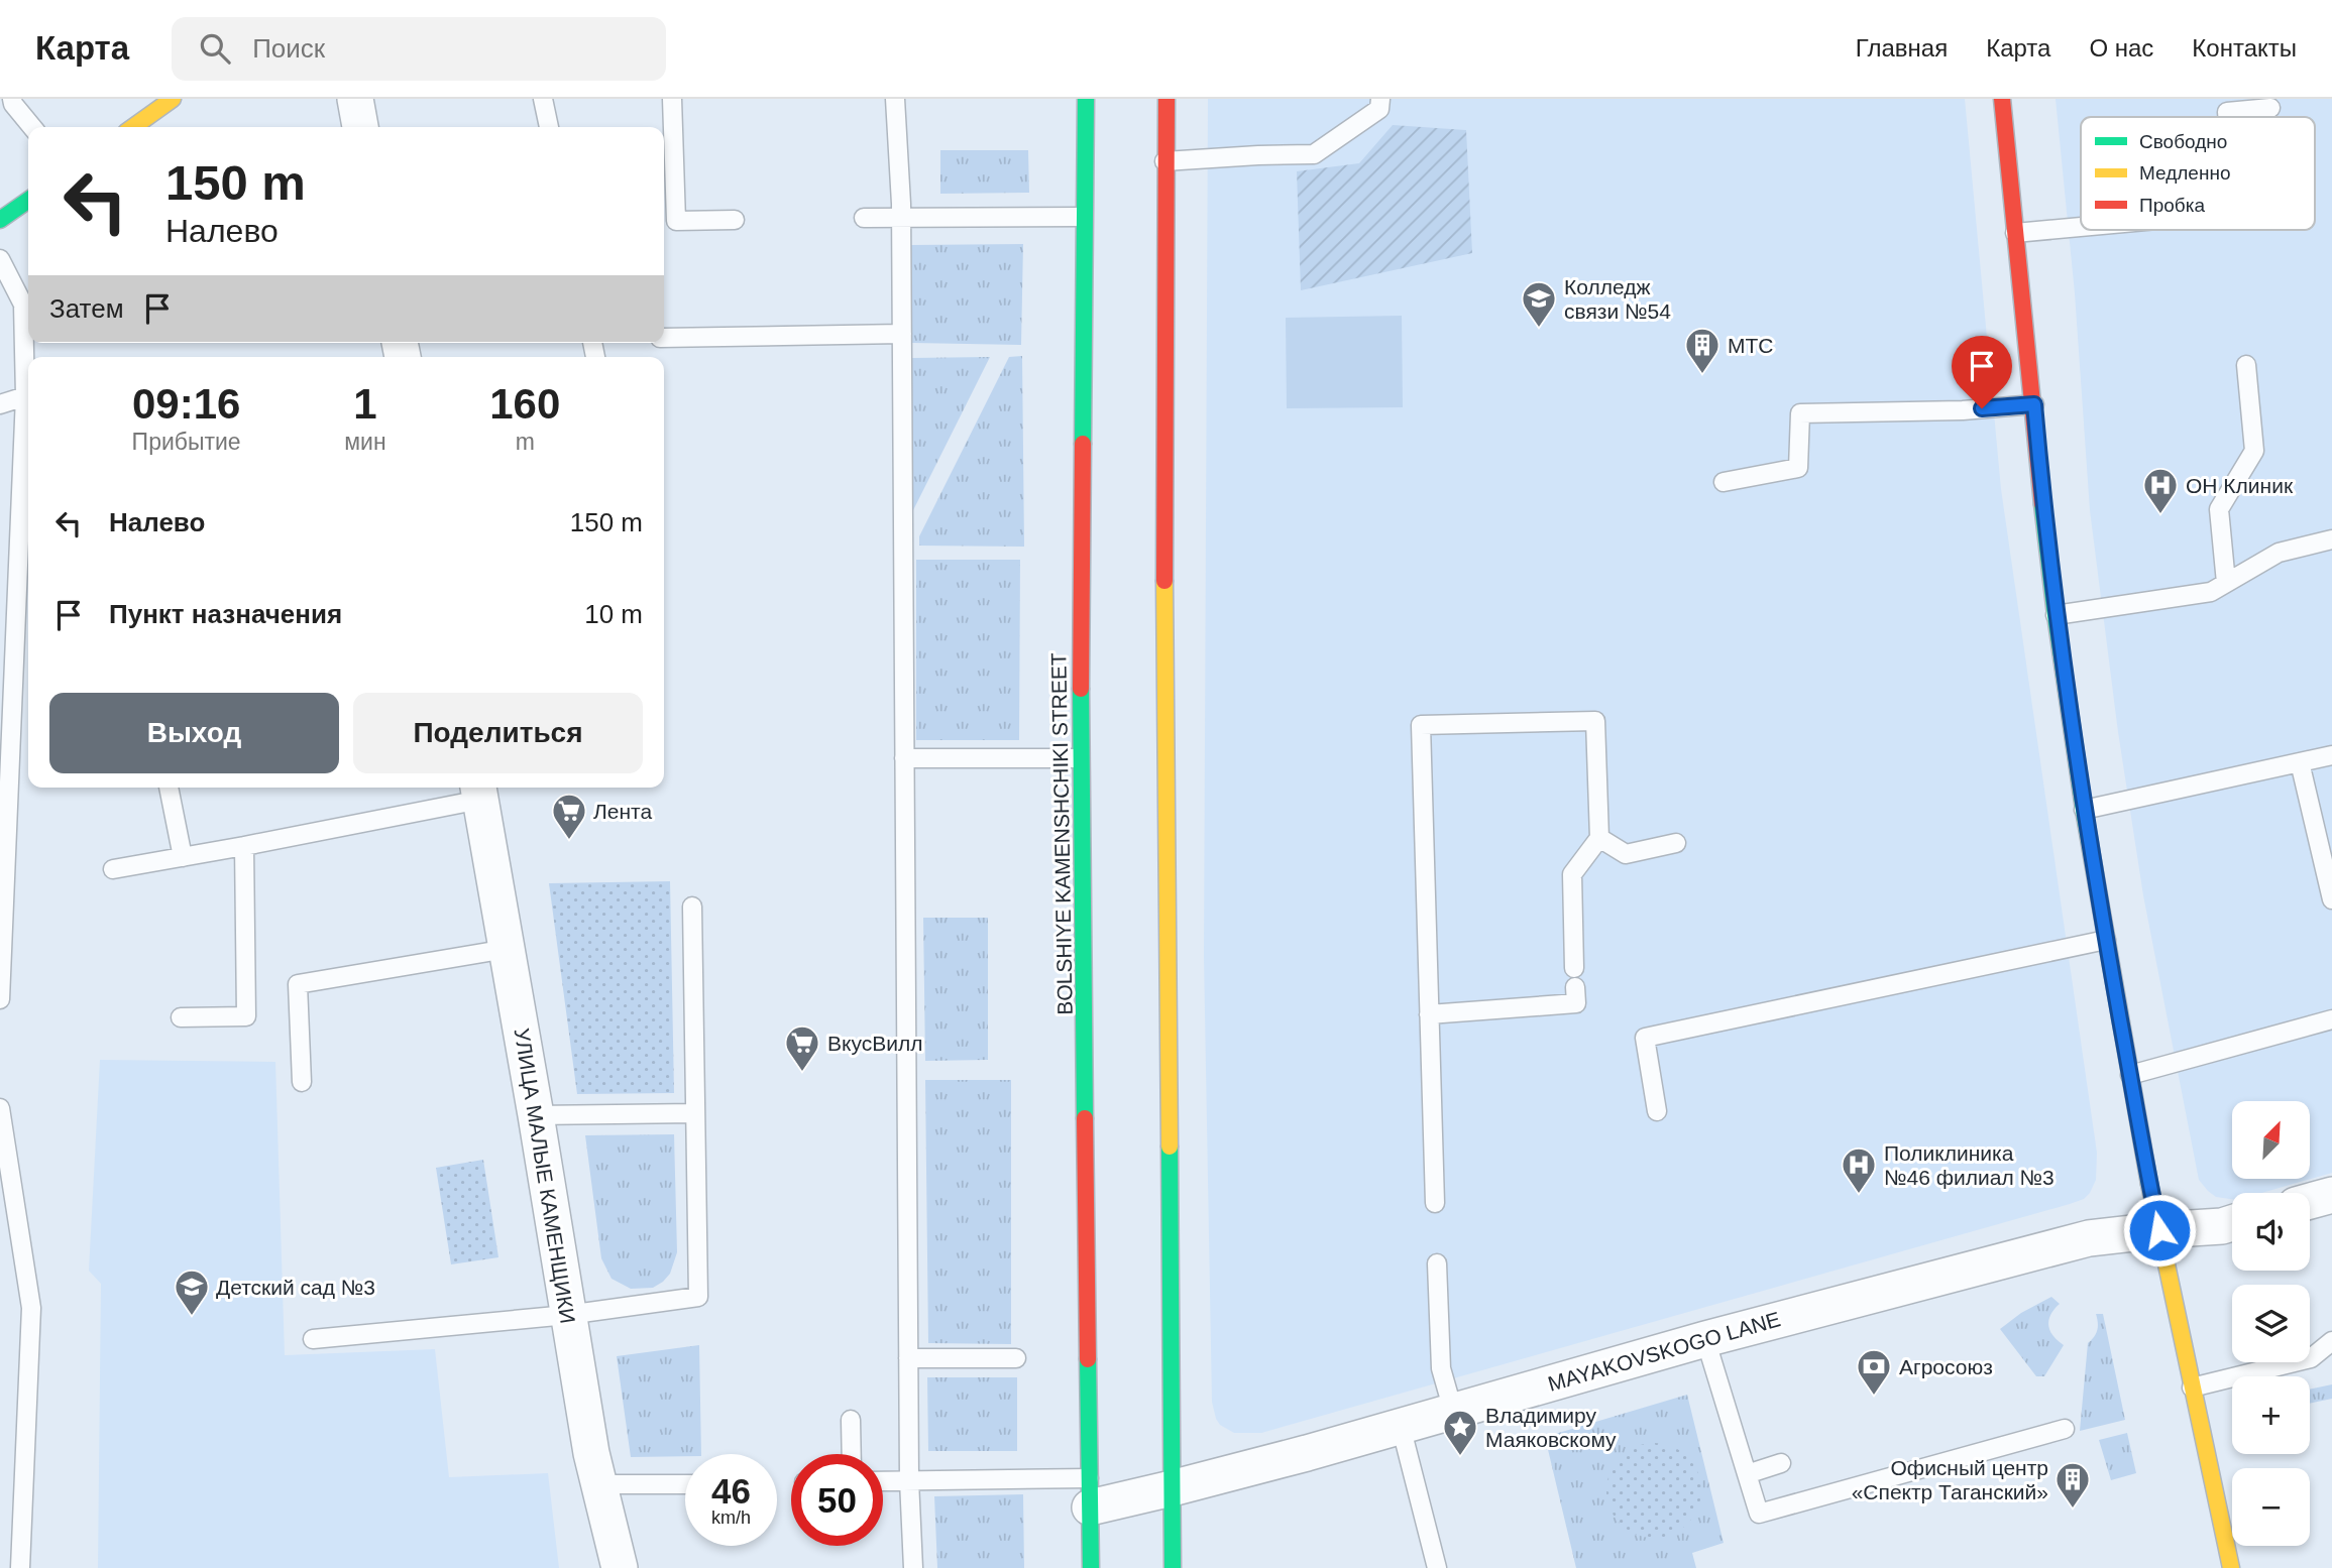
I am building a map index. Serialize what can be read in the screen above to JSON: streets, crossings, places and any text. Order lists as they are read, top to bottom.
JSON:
{
  "streets": {
    "main road": ["BOLSHIYE KAMENSHCHIKI STREET"],
    "street": ["УЛИЦА МАЛЫЕ КАМЕНЩИКИ", "MAYAKOVSKOGO LANE"]
  },
  "crossings": [
    ["BOLSHIYE KAMENSHCHIKI STREET", "MAYAKOVSKOGO LANE"]
  ],
  "places": {
    "school or university": ["Колледж связи №54", "Детский сад №3"],
    "building": ["МТС", "Офисный центр «Спектр Таганский»"],
    "hospital": ["ОН Клиник", "Поликлиника №46 филиал №3"],
    "supermarket": ["Лента", "ВкусВилл"],
    "bank": ["Агросоюз"],
    "place": ["Владимиру Маяковскому"]
  },
  "legend": ["Свободно", "Медленно", "Пробка"],
  "north": "top right",
  "page": {
    "header": "Карта",
    "search": "Поиск",
    "nav": [
      "Главная",
      "Карта",
      "О нас",
      "Контакты"
    ],
    "turn": ["150 m", "Налево"],
    "then": "Затем",
    "eta": [
      "09:16",
      "Прибытие",
      "1",
      "мин",
      "160",
      "m"
    ],
    "list": [
      {
        "name": "Налево",
        "value": "150 m"
      },
      {
        "name": "Пункт назначения",
        "value": "10 m"
      }
    ],
    "buttons": ["Выход", "Поделиться"],
    "map_buttons": ["+", "−"],
    "speed": "46 km/h",
    "limit": "50"
  }
}
